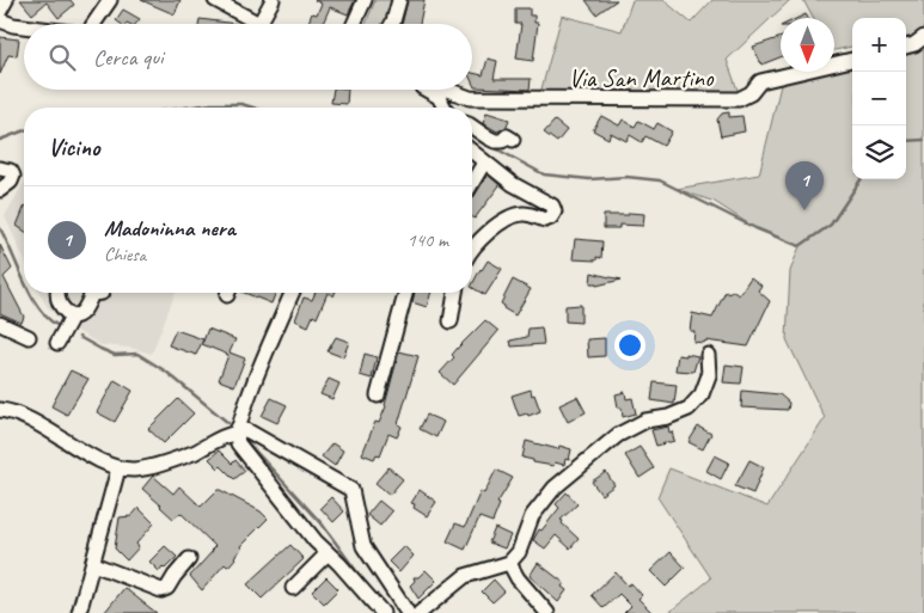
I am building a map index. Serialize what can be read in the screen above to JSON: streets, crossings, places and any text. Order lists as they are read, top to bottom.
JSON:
{
  "streets": {
    "street": ["Via San Martino"]
  },
  "north": "bottom",
  "page": {
    "map_buttons": ["+", "−"],
    "search": "Cerca qui",
    "heading": "Vicino",
    "pins": "1",
    "list": [
      {
        "mark": "1",
        "name": "Madoninna nera",
        "note": "Chiesa",
        "value": "140 m"
      }
    ]
  }
}
